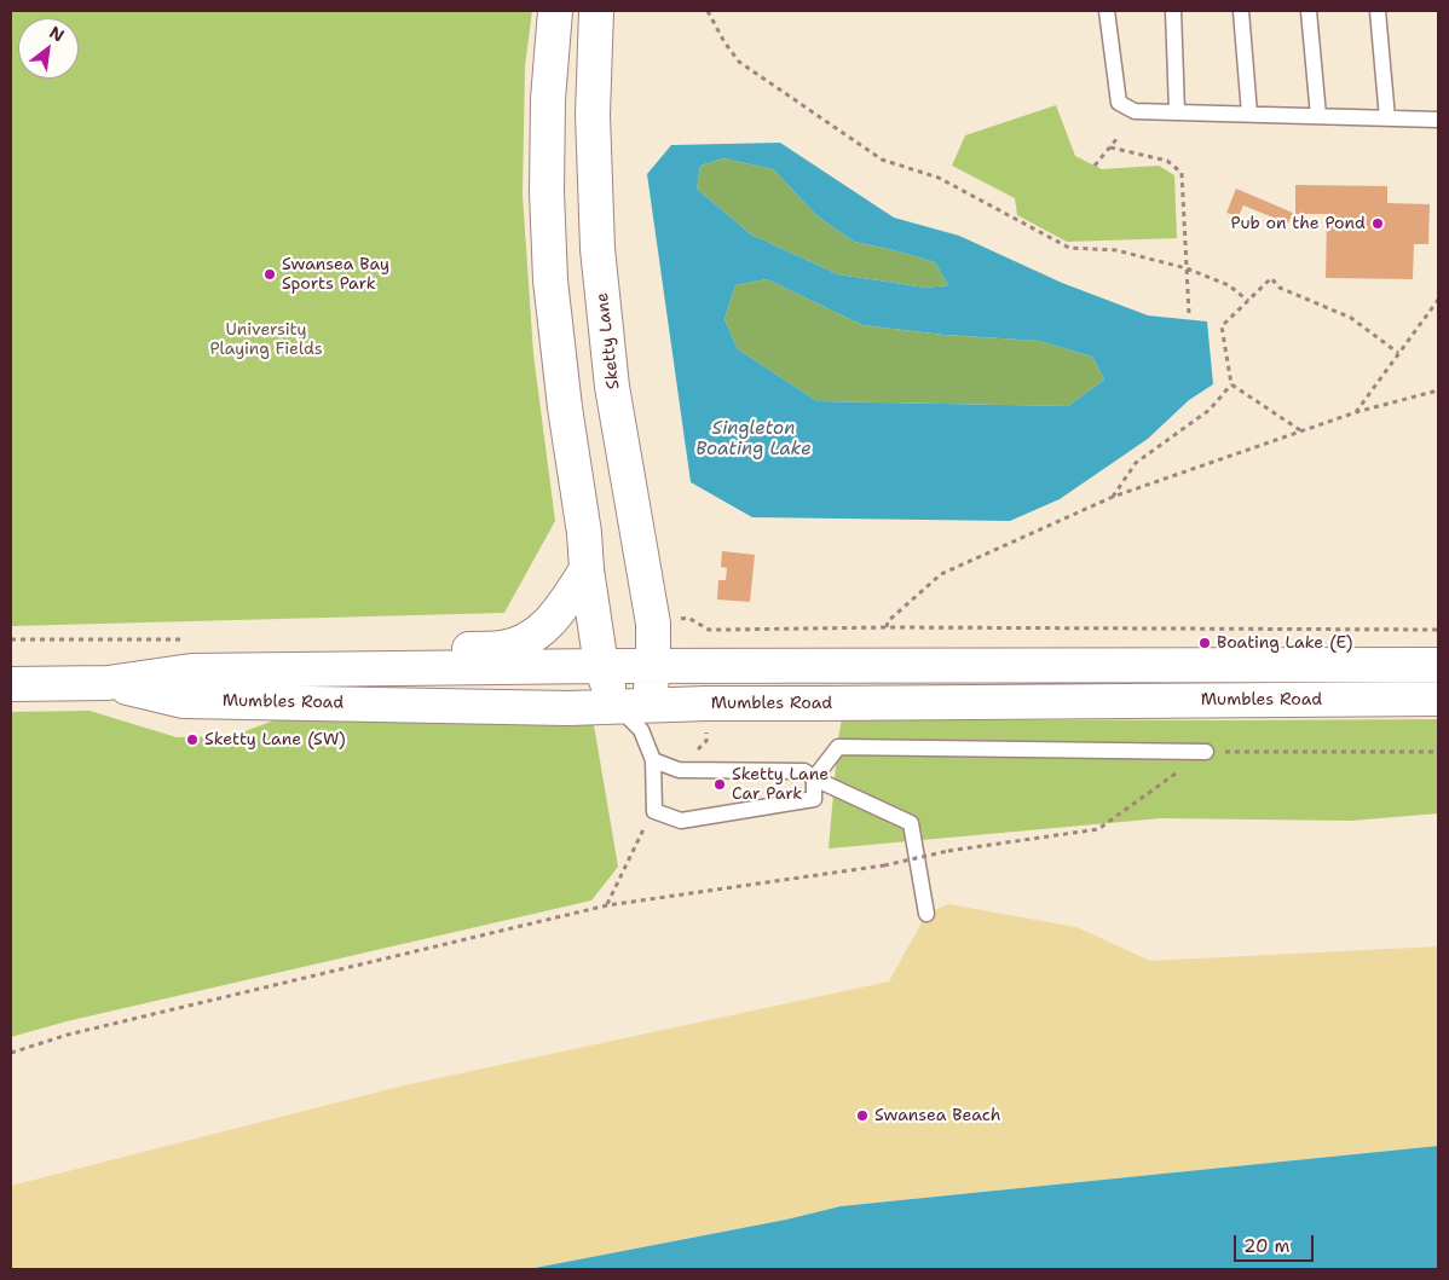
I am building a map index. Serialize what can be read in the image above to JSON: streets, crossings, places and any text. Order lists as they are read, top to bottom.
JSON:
{
  "streets": {
    "main road": ["Sketty Lane", "Mumbles Road"]
  },
  "crossings": [
    ["Sketty Lane", "Mumbles Road"]
  ],
  "water": ["Singleton Boating Lake"],
  "parks": ["University Playing Fields"],
  "places": [
    "Pub on the Pond",
    "Swansea Bay Sports Park",
    "Boating Lake (E)",
    "Sketty Lane (SW)",
    "Sketty Lane Car Park",
    "Swansea Beach"
  ],
  "scale_bar": "20 m",
  "north": "top right"
}
